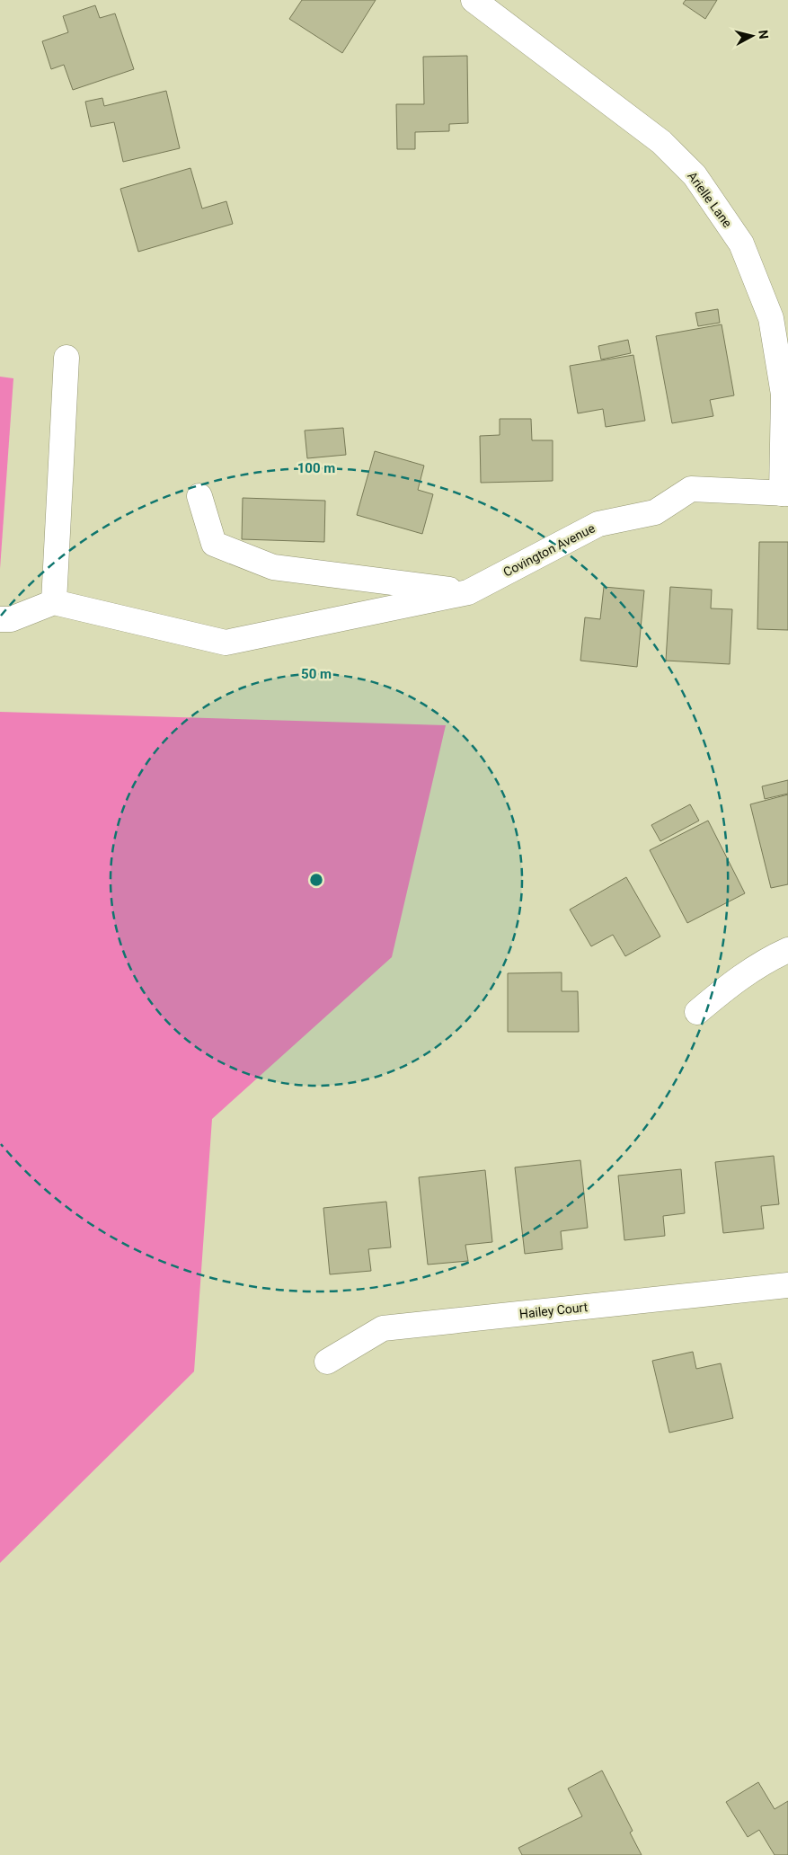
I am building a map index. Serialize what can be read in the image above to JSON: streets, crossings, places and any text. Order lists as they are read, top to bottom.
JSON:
{
  "streets": {
    "street": ["Arielle Lane", "Covington Avenue", "Hailey Court"]
  },
  "crossings": [
    ["Arielle Lane", "Covington Avenue"]
  ],
  "north": "right",
  "rings": ["100 m", "50 m"]
}
